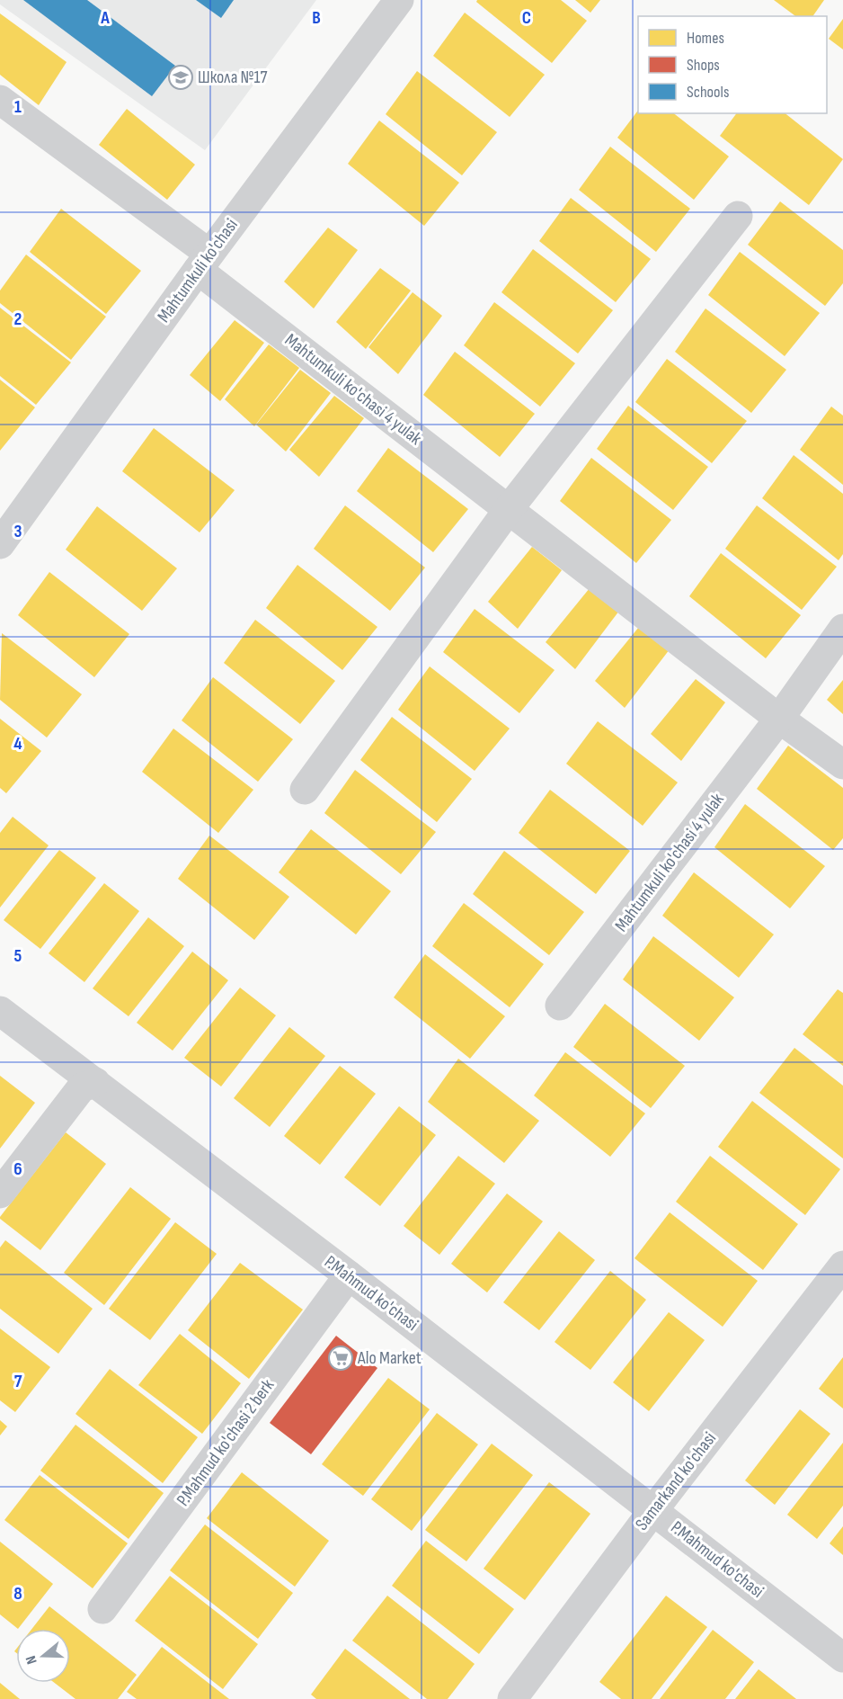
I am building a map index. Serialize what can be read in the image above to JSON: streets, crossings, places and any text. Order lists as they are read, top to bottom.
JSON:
{
  "streets": {
    "street": [
      "Mahtumkuli ko'chasi",
      "Mahtumkuli ko'chasi 4 yulak",
      "P.Mahmud ko'chasi",
      "P.Mahmud ko'chasi 2 berk",
      "Samarkand ko'chasi"
    ]
  },
  "crossings": [
    ["Mahtumkuli ko'chasi", "Mahtumkuli ko'chasi 4 yulak"],
    ["P.Mahmud ko'chasi", "P.Mahmud ko'chasi 2 berk"],
    ["P.Mahmud ko'chasi", "Samarkand ko'chasi"]
  ],
  "places": {
    "school or university": ["Школа №17"],
    "supermarket": ["Alo Market"]
  },
  "legend": ["Homes", "Shops", "Schools"],
  "north": "left",
  "grid": {
    "columns": ["A", "B", "C"],
    "rows": [
      "1",
      "2",
      "3",
      "4",
      "5",
      "6",
      "7",
      "8"
    ]
  }
}
